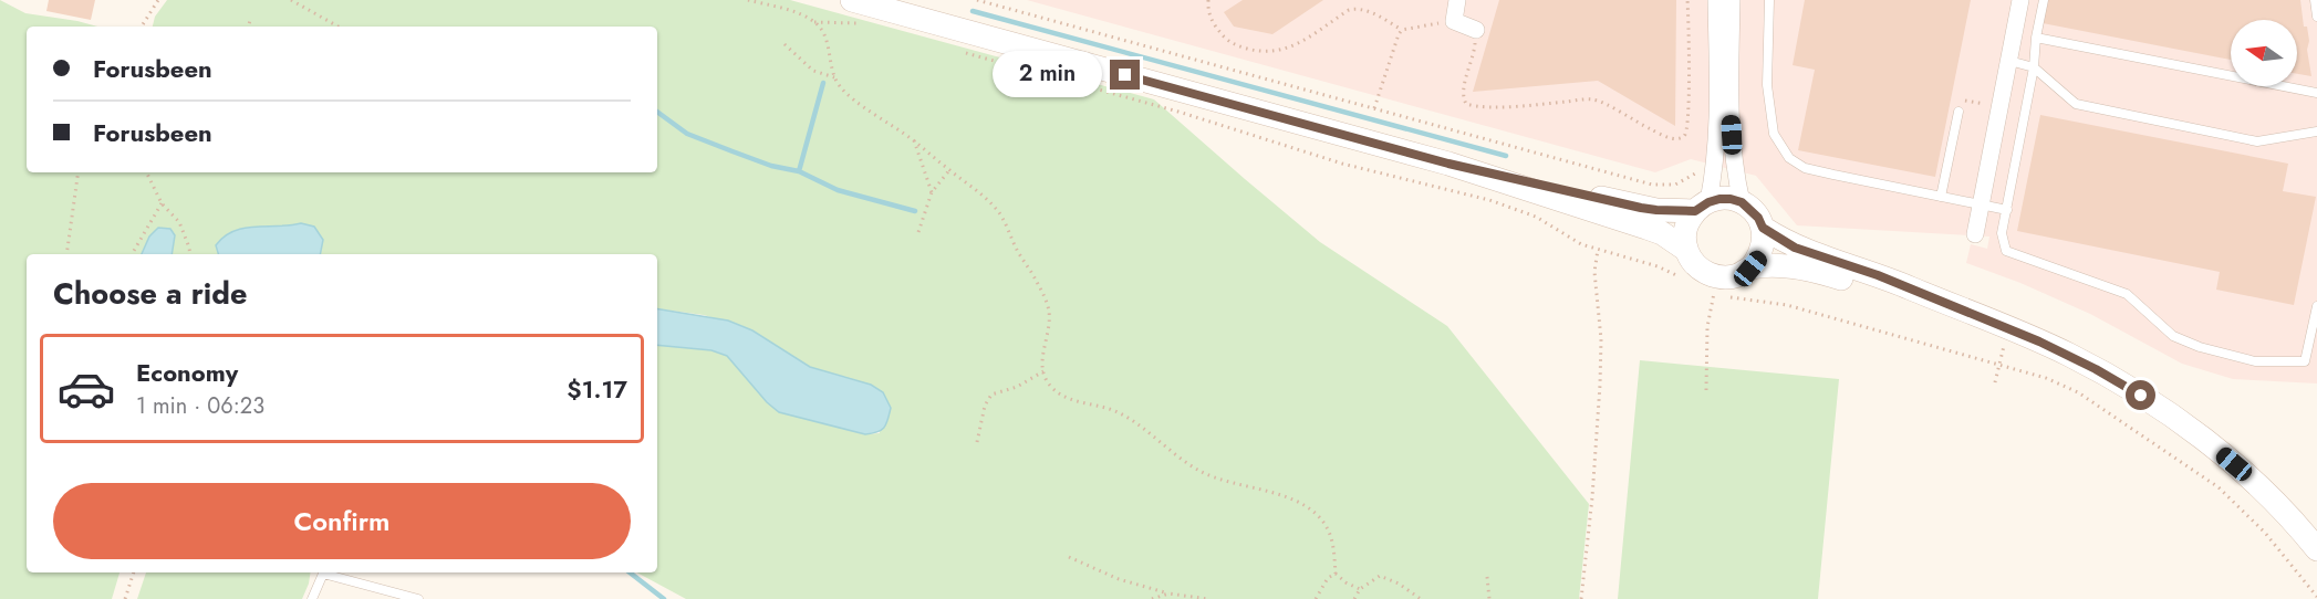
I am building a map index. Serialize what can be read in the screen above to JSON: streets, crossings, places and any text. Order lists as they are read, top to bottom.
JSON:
{
  "north": "left",
  "page": {
    "banner": ["Forusbeen", "Forusbeen"],
    "bubble": "2 min",
    "heading": "Choose a ride",
    "list": [
      {
        "name": "Economy",
        "note": "1 min · 06:23",
        "value": "$1.17"
      }
    ],
    "buttons": "Confirm"
  }
}
